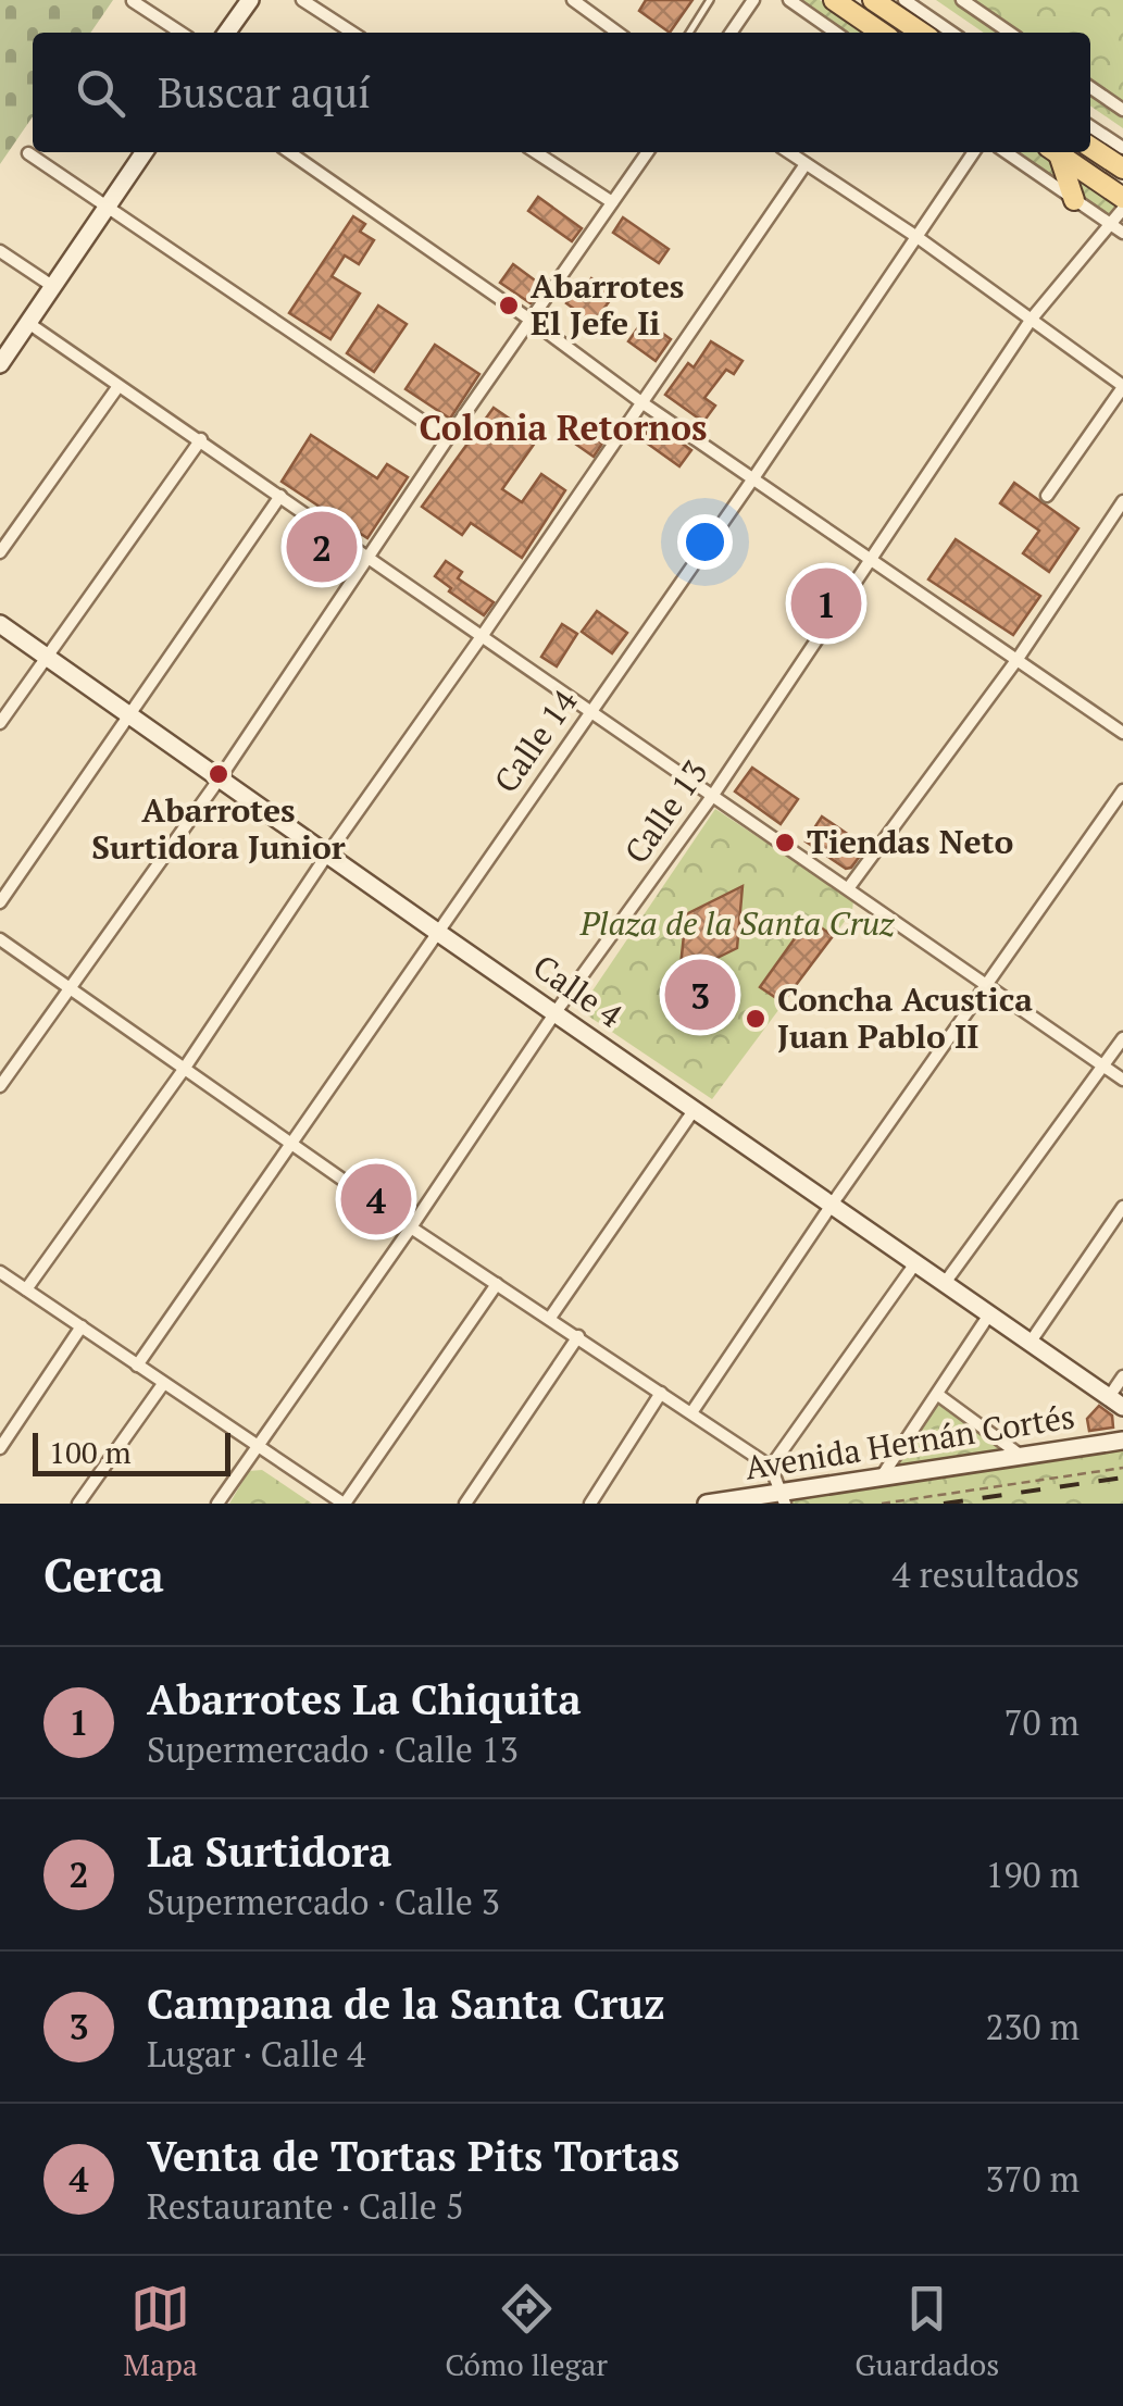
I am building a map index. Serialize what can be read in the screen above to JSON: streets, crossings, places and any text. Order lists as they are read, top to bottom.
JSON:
{
  "streets": {
    "street": [
      "Calle 14",
      "Calle 13",
      "Calle 4",
      "Avenida Hernán Cortés"
    ]
  },
  "crossings": [
    ["Calle 14", "Calle 4"],
    ["Calle 13", "Calle 4"]
  ],
  "districts": ["Colonia Retornos"],
  "parks": ["Plaza de la Santa Cruz"],
  "places": [
    "Abarrotes El Jefe Ii",
    "Abarrotes Surtidora Junior",
    "Tiendas Neto",
    "Concha Acustica Juan Pablo II"
  ],
  "scale_bar": "100 m",
  "page": {
    "search": "Buscar aquí",
    "pins": [
      "2",
      "1",
      "3",
      "4"
    ],
    "scale": "100 m",
    "heading": ["Cerca", "4 resultados"],
    "list": [
      {
        "mark": "1",
        "name": "Abarrotes La Chiquita",
        "note": "Supermercado · Calle 13",
        "value": "70 m"
      },
      {
        "mark": "2",
        "name": "La Surtidora",
        "note": "Supermercado · Calle 3",
        "value": "190 m"
      },
      {
        "mark": "3",
        "name": "Campana de la Santa Cruz",
        "note": "Lugar · Calle 4",
        "value": "230 m"
      },
      {
        "mark": "4",
        "name": "Venta de Tortas Pits Tortas",
        "note": "Restaurante · Calle 5",
        "value": "370 m"
      }
    ],
    "nav": ["Mapa", "Cómo llegar", "Guardados"]
  }
}
